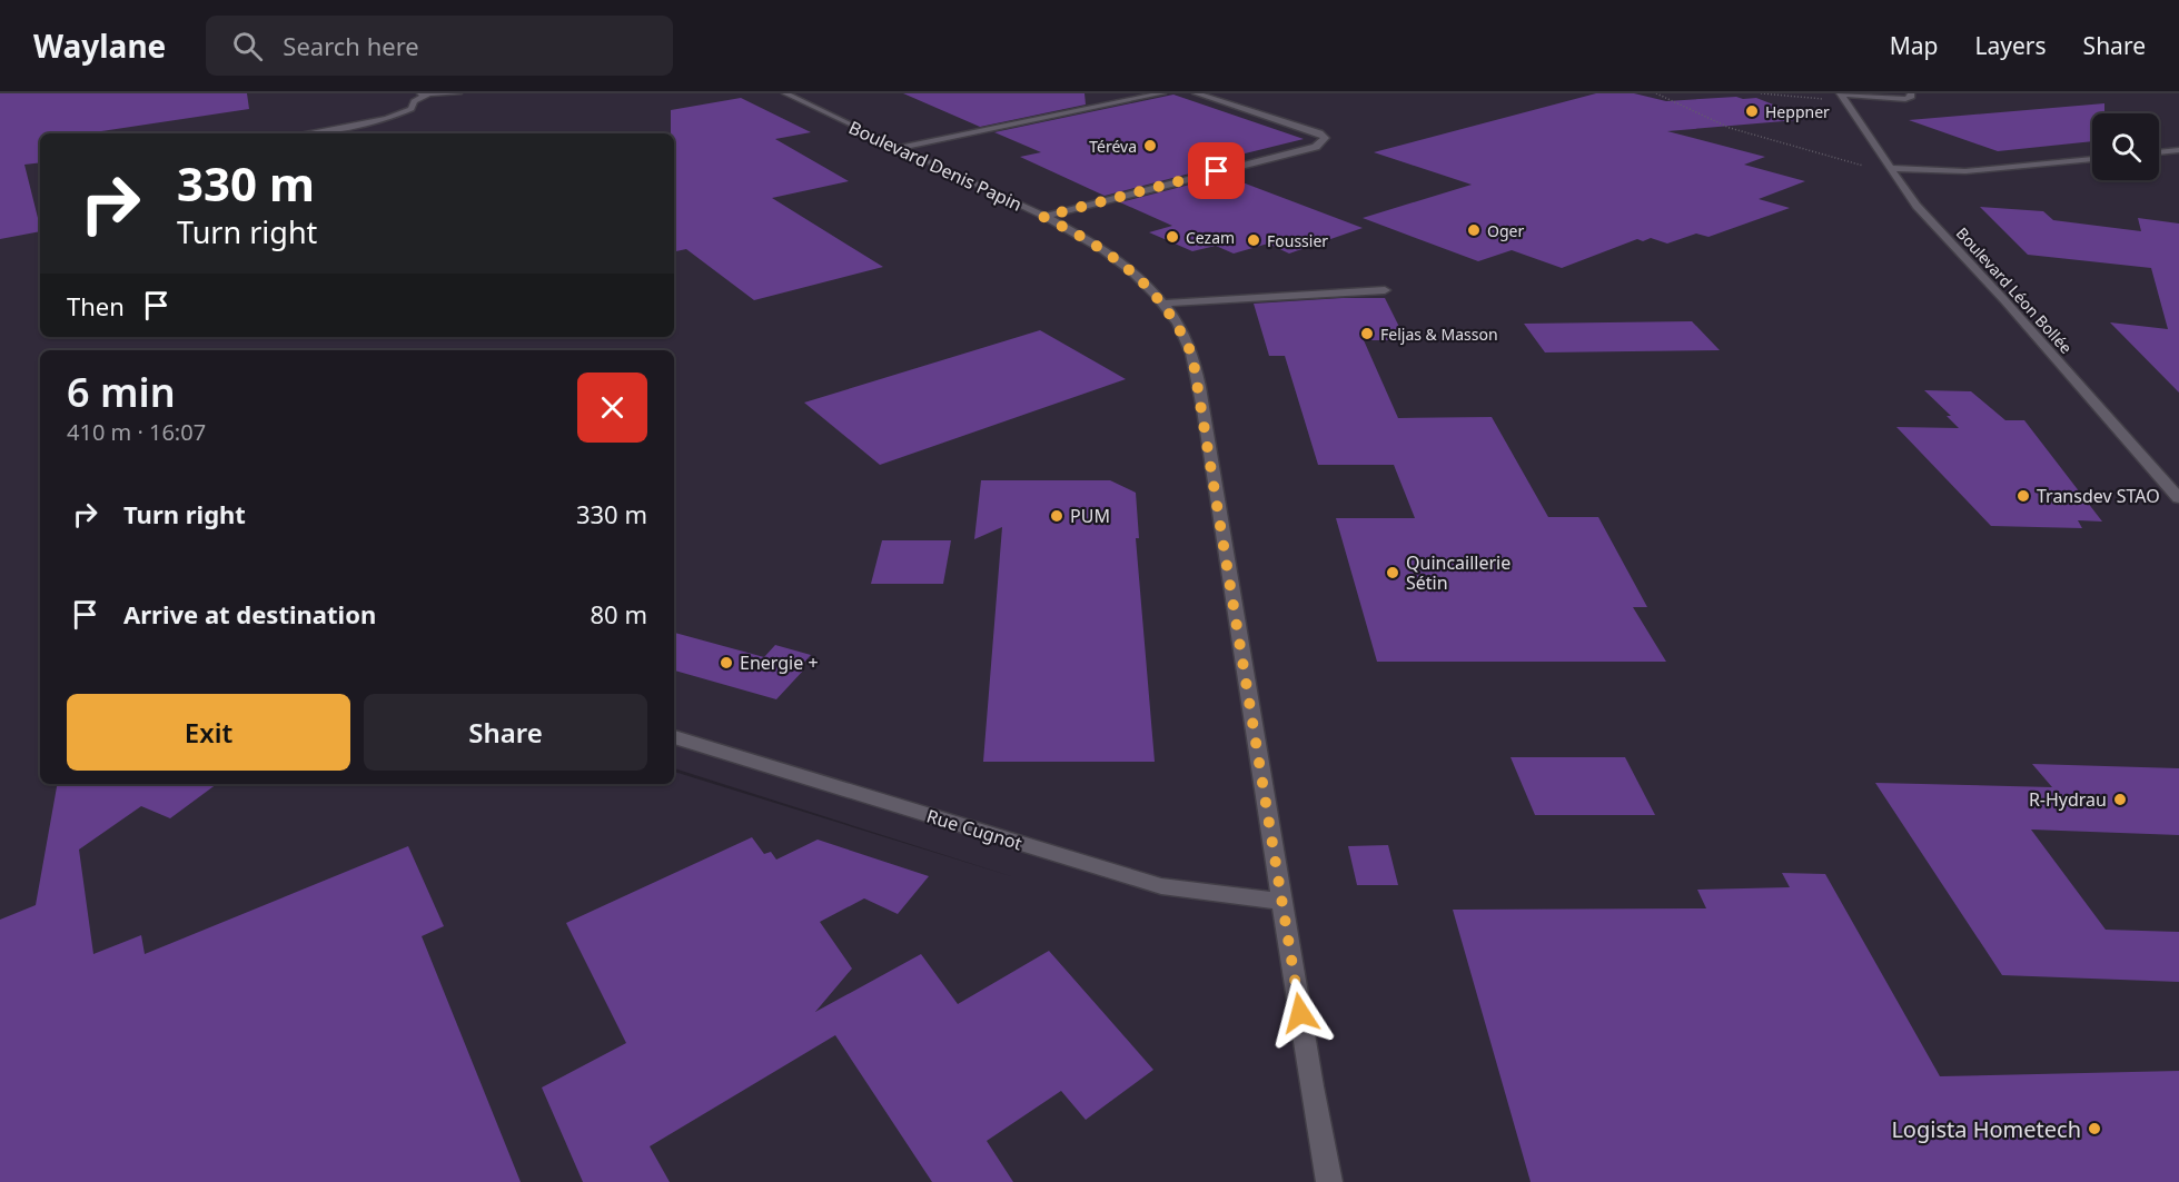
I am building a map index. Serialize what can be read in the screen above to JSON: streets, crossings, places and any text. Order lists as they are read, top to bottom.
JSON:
{
  "streets": {
    "street": ["Boulevard Denis Papin", "Boulevard Léon Bollée", "Rue Cugnot"]
  },
  "crossings": [
    ["Boulevard Denis Papin", "Rue Cugnot"]
  ],
  "places": [
    "Heppner",
    "Téréva",
    "Oger",
    "Cezam",
    "Foussier",
    "Feljas & Masson",
    "Transdev STAO",
    "PUM",
    "Quincaillerie Sétin",
    "Energie +",
    "R-Hydrau",
    "Logista Hometech"
  ],
  "page": {
    "header": "Waylane",
    "search": "Search here",
    "nav": ["Map", "Layers", "Share"],
    "turn": ["330 m", "Turn right"],
    "then": "Then",
    "heading": ["6 min", "410 m · 16:07"],
    "list": [
      {
        "name": "Turn right",
        "value": "330 m"
      },
      {
        "name": "Arrive at destination",
        "value": "80 m"
      }
    ],
    "buttons": ["Exit", "Share"]
  }
}
